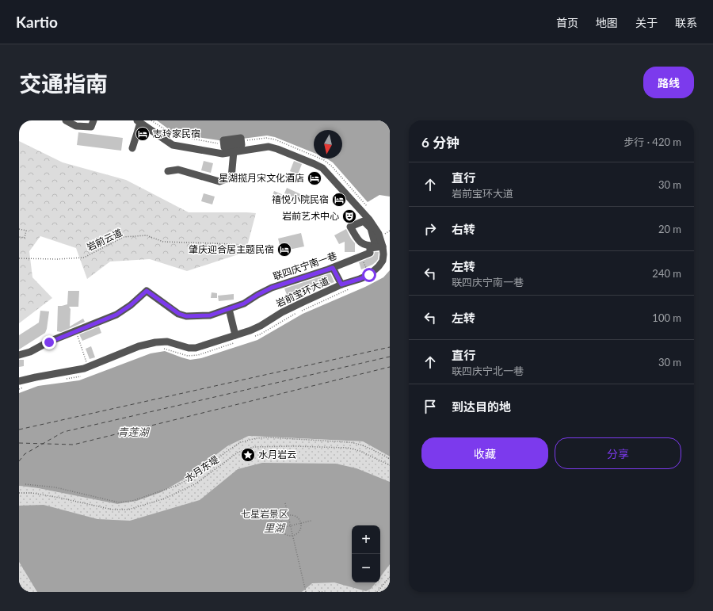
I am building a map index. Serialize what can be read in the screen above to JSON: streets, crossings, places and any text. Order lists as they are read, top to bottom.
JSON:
{
  "streets": {
    "street": ["联四庆宁南一巷", "岩前宝环大道"],
    "path": ["岩前云道", "水月东堤"]
  },
  "crossings": [
    ["联四庆宁南一巷", "岩前宝环大道"]
  ],
  "water": ["青莲湖", "里湖"],
  "parks": ["七星岩景区"],
  "places": {
    "hotel": [
      "志玲家民宿",
      "星湖揽月宋文化酒店",
      "禧悦小院民宿",
      "肇庆迎合居主题民宿"
    ],
    "theatre": ["岩前艺术中心"],
    "place": ["水月岩云"]
  },
  "north": "bottom",
  "page": {
    "header": "Kartio",
    "nav": [
      "首页",
      "地图",
      "关于",
      "联系"
    ],
    "title": "交通指南",
    "buttons": [
      "路线",
      ["收藏", "分享"]
    ],
    "heading": ["6 分钟", "步行 · 420 m"],
    "list": [
      ["直行", "岩前宝环大道", "30 m"],
      ["右转", "20 m"],
      ["左转", "联四庆宁南一巷", "240 m"],
      ["左转", "100 m"],
      ["直行", "联四庆宁北一巷", "30 m"],
      "到达目的地"
    ],
    "map_buttons": ["+", "−"]
  }
}
